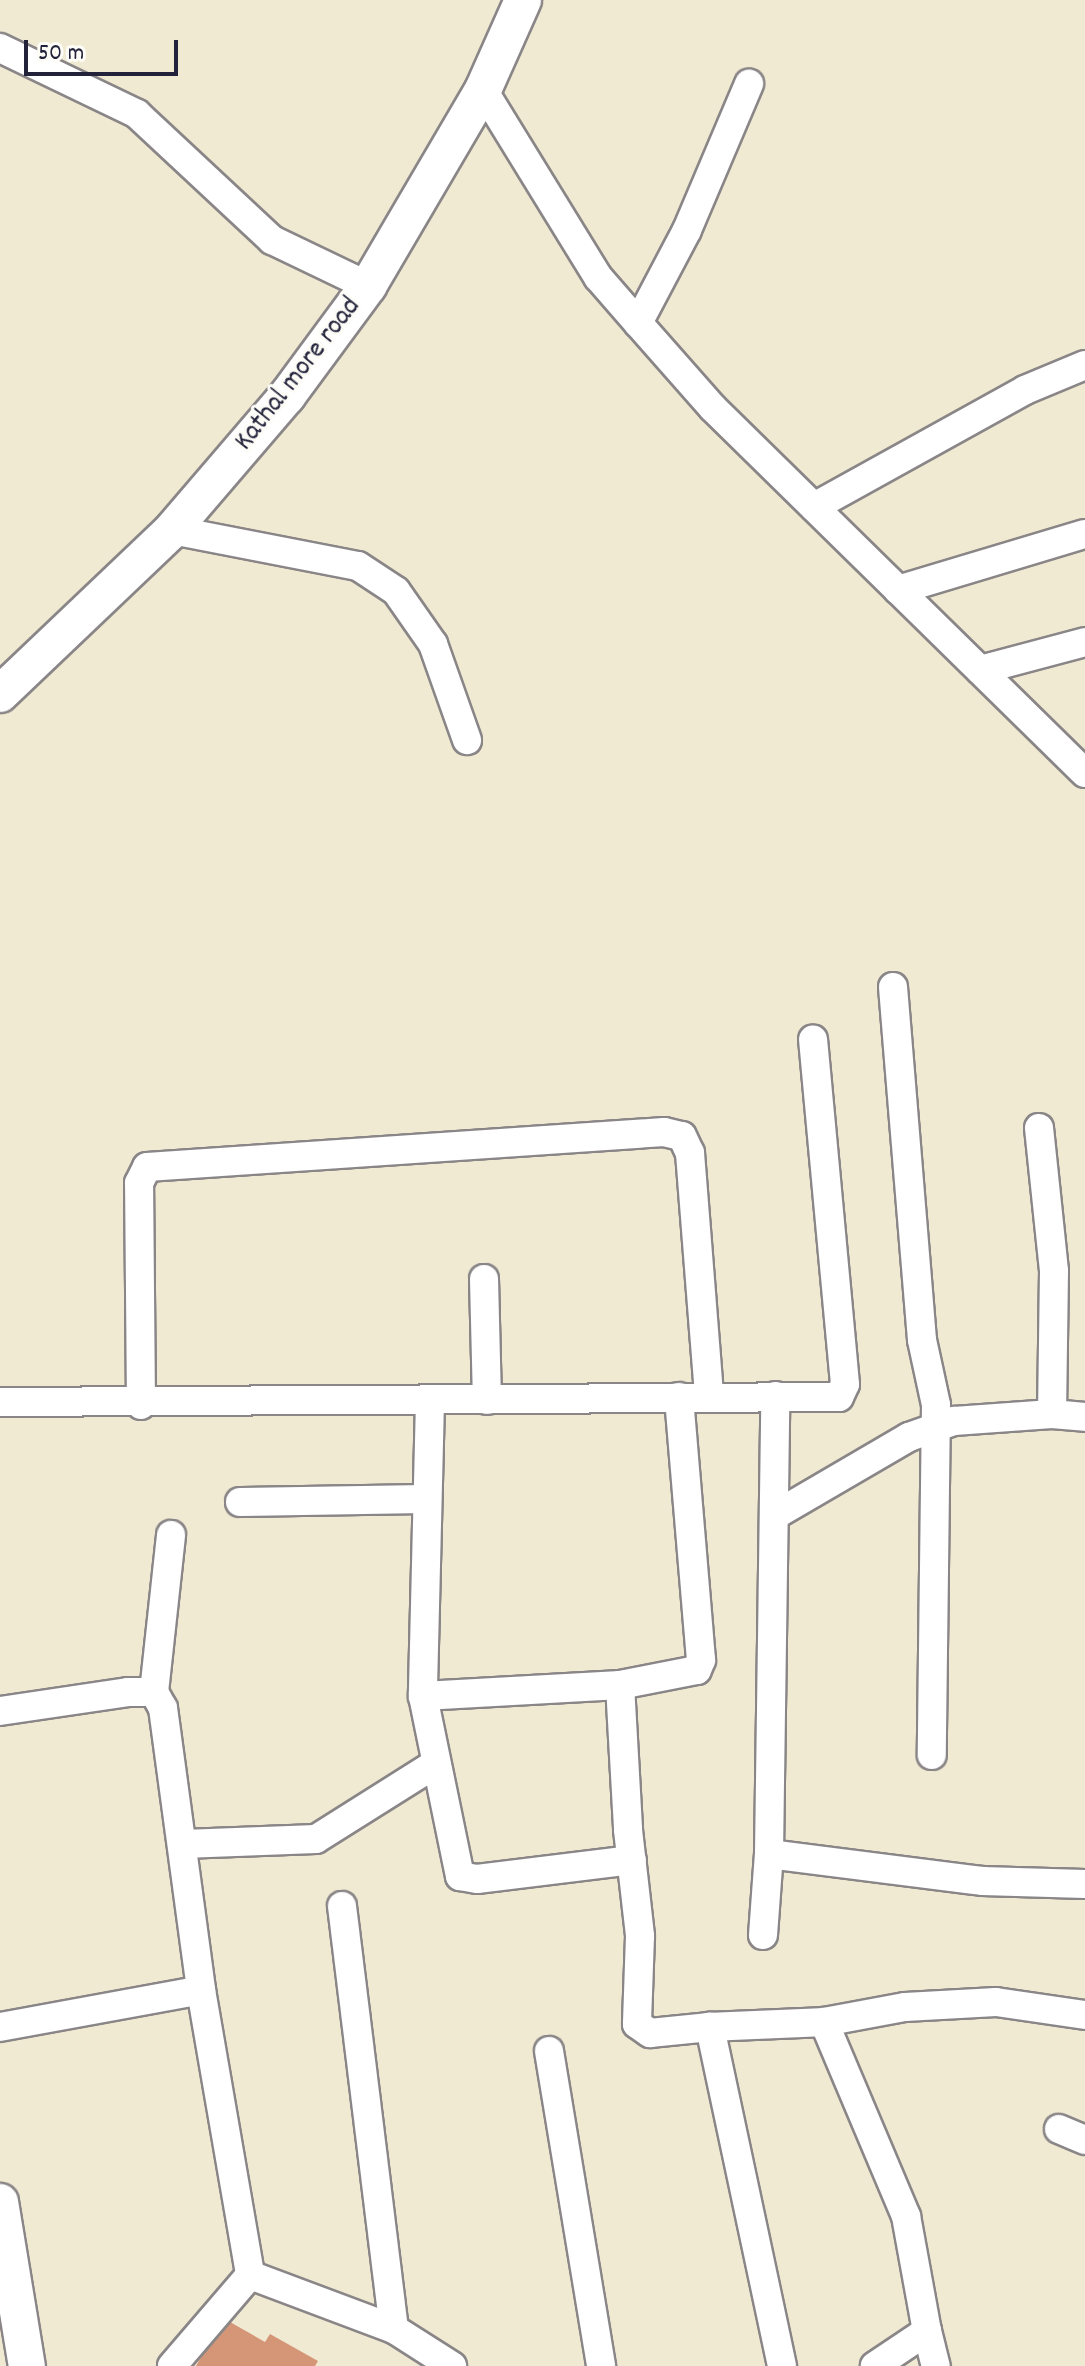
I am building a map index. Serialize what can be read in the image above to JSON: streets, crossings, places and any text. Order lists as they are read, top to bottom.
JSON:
{
  "streets": {
    "main road": ["Kathal more road"]
  },
  "scale_bar": "50 m"
}
